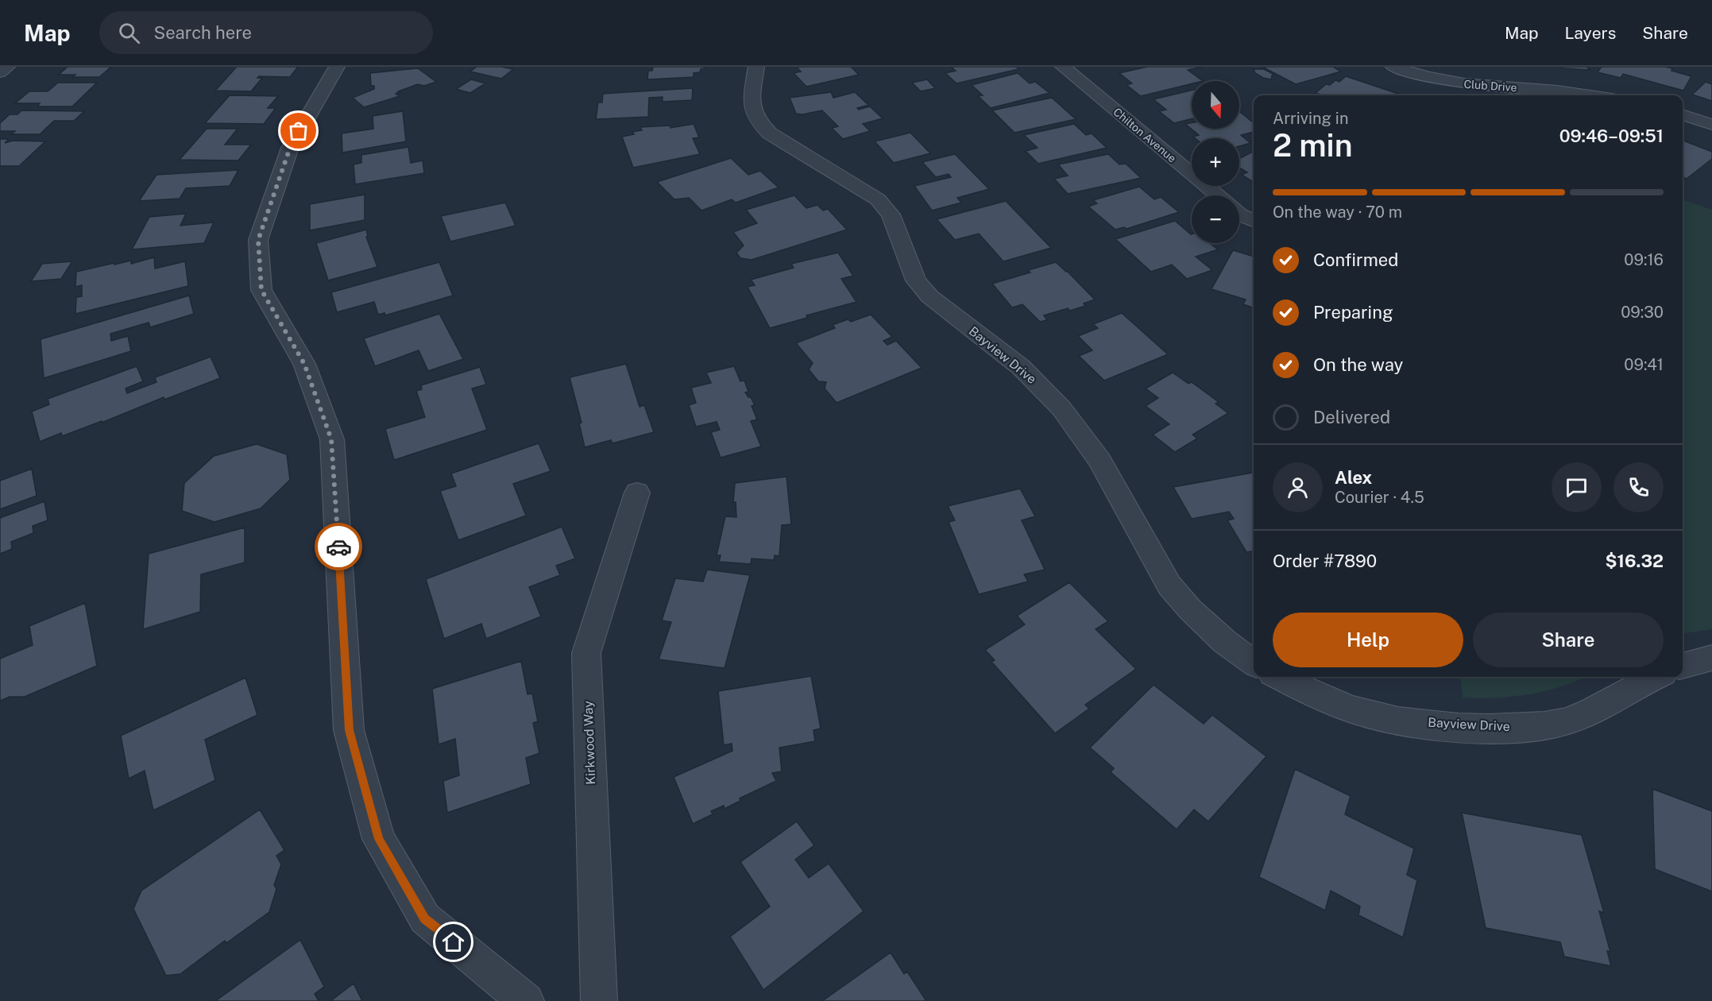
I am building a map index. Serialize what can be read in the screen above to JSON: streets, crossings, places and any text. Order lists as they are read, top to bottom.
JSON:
{
  "streets": {
    "street": [
      "Club Drive",
      "Chilton Avenue",
      "Bayview Drive",
      "Kirkwood Way"
    ]
  },
  "north": "bottom",
  "page": {
    "header": "Map",
    "search": "Search here",
    "nav": ["Map", "Layers", "Share"],
    "map_buttons": ["+", "−"],
    "heading": ["2 min", "Arriving in", "09:46–09:51"],
    "panel": [
      "Alex",
      "Courier · 4.5",
      "Order #7890",
      "$16.32"
    ],
    "bar": "On the way · 70 m",
    "list": [
      ["Confirmed", "09:16"],
      ["Preparing", "09:30"],
      ["On the way", "09:41"],
      "Delivered"
    ],
    "buttons": ["Help", "Share"]
  }
}
